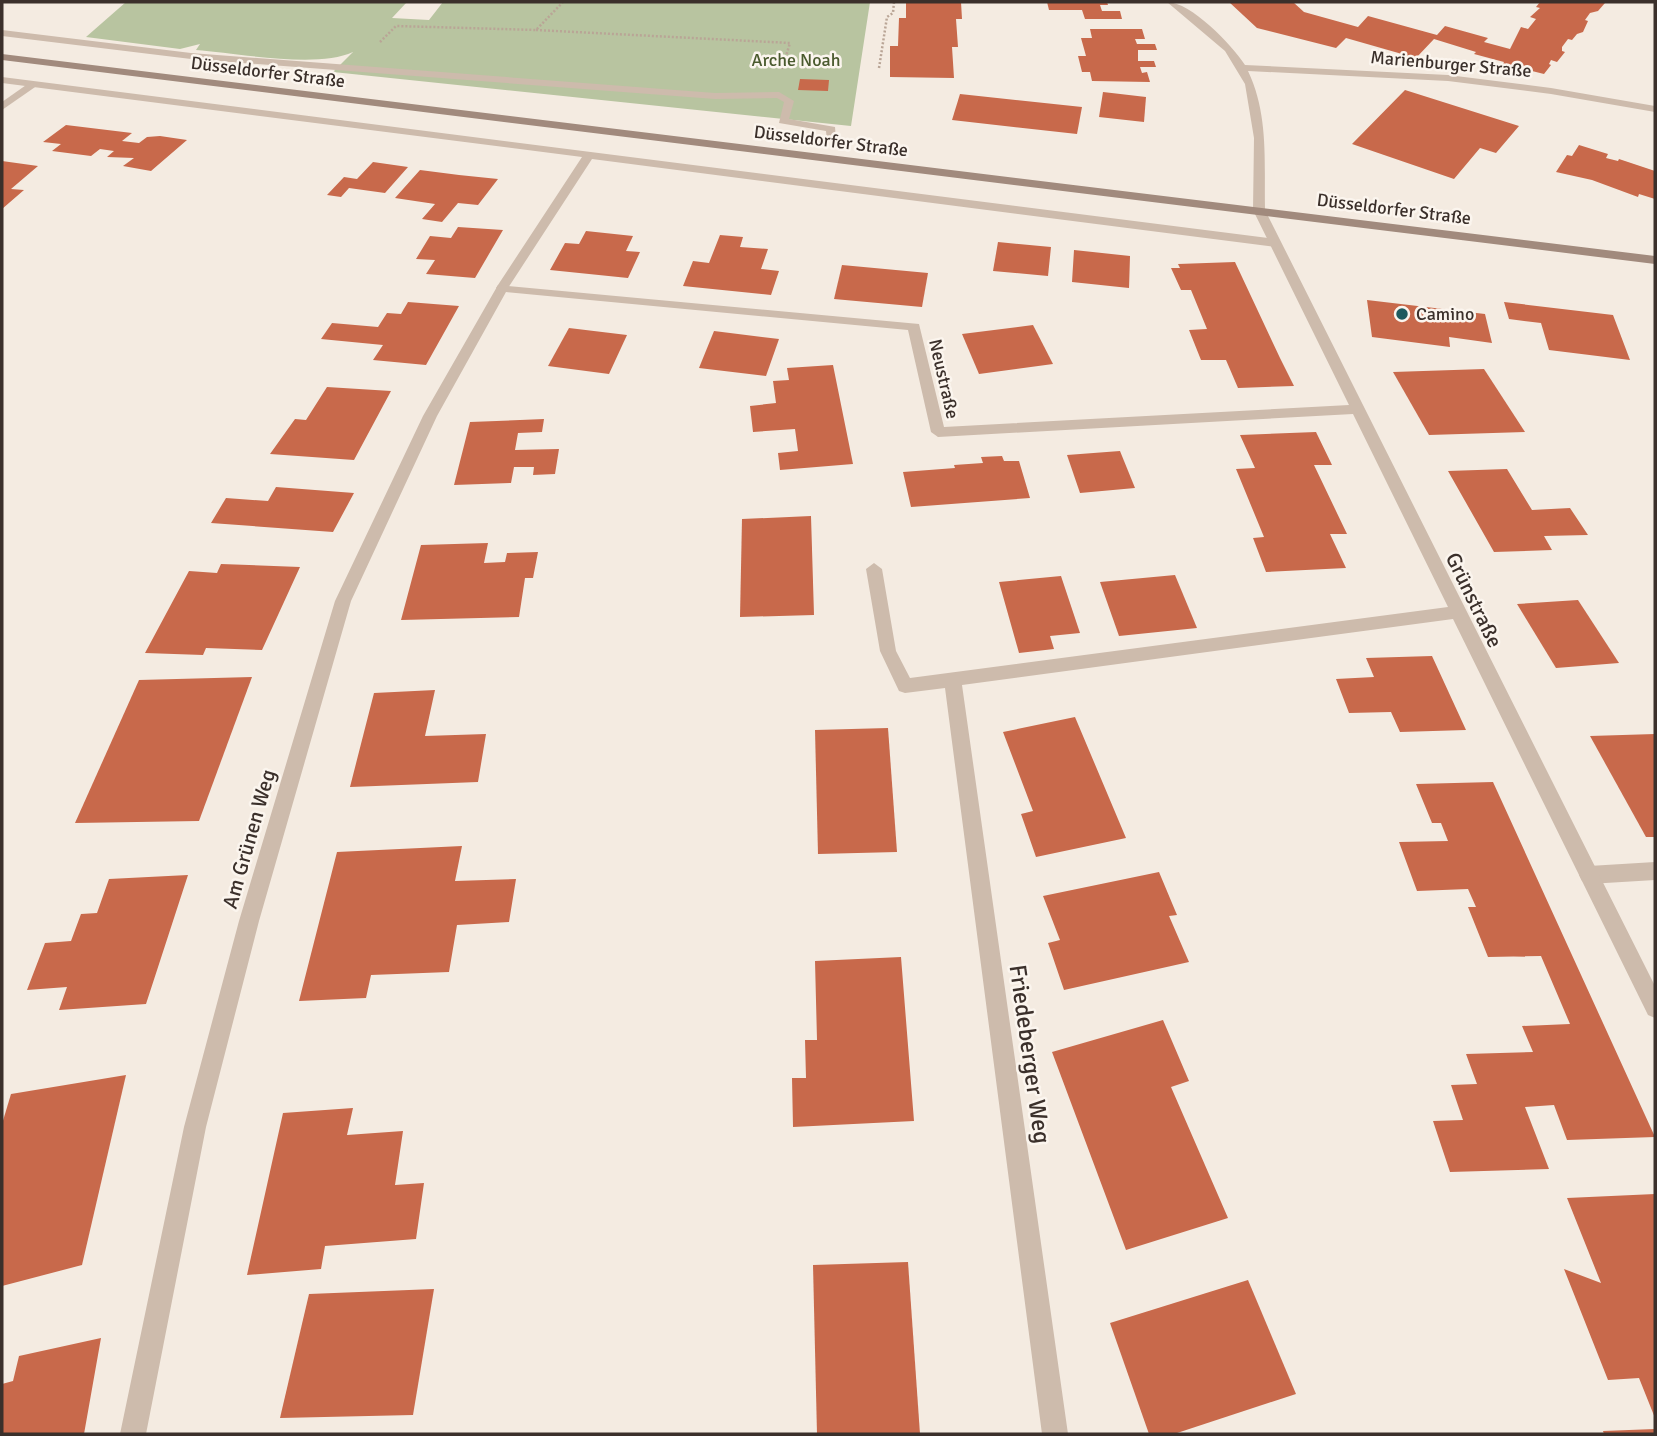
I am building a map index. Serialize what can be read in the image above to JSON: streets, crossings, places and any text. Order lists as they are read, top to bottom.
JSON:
{
  "streets": {
    "main road": ["Düsseldorfer Straße"],
    "street": [
      "Marienburger Straße",
      "Neustraße",
      "Grünstraße",
      "Am Grünen Weg",
      "Friedeberger Weg"
    ]
  },
  "crossings": [
    ["Düsseldorfer Straße", "Grünstraße"],
    ["Neustraße", "Grünstraße"],
    ["Neustraße", "Am Grünen Weg"]
  ],
  "parks": ["Arche Noah"],
  "places": ["Camino"]
}
